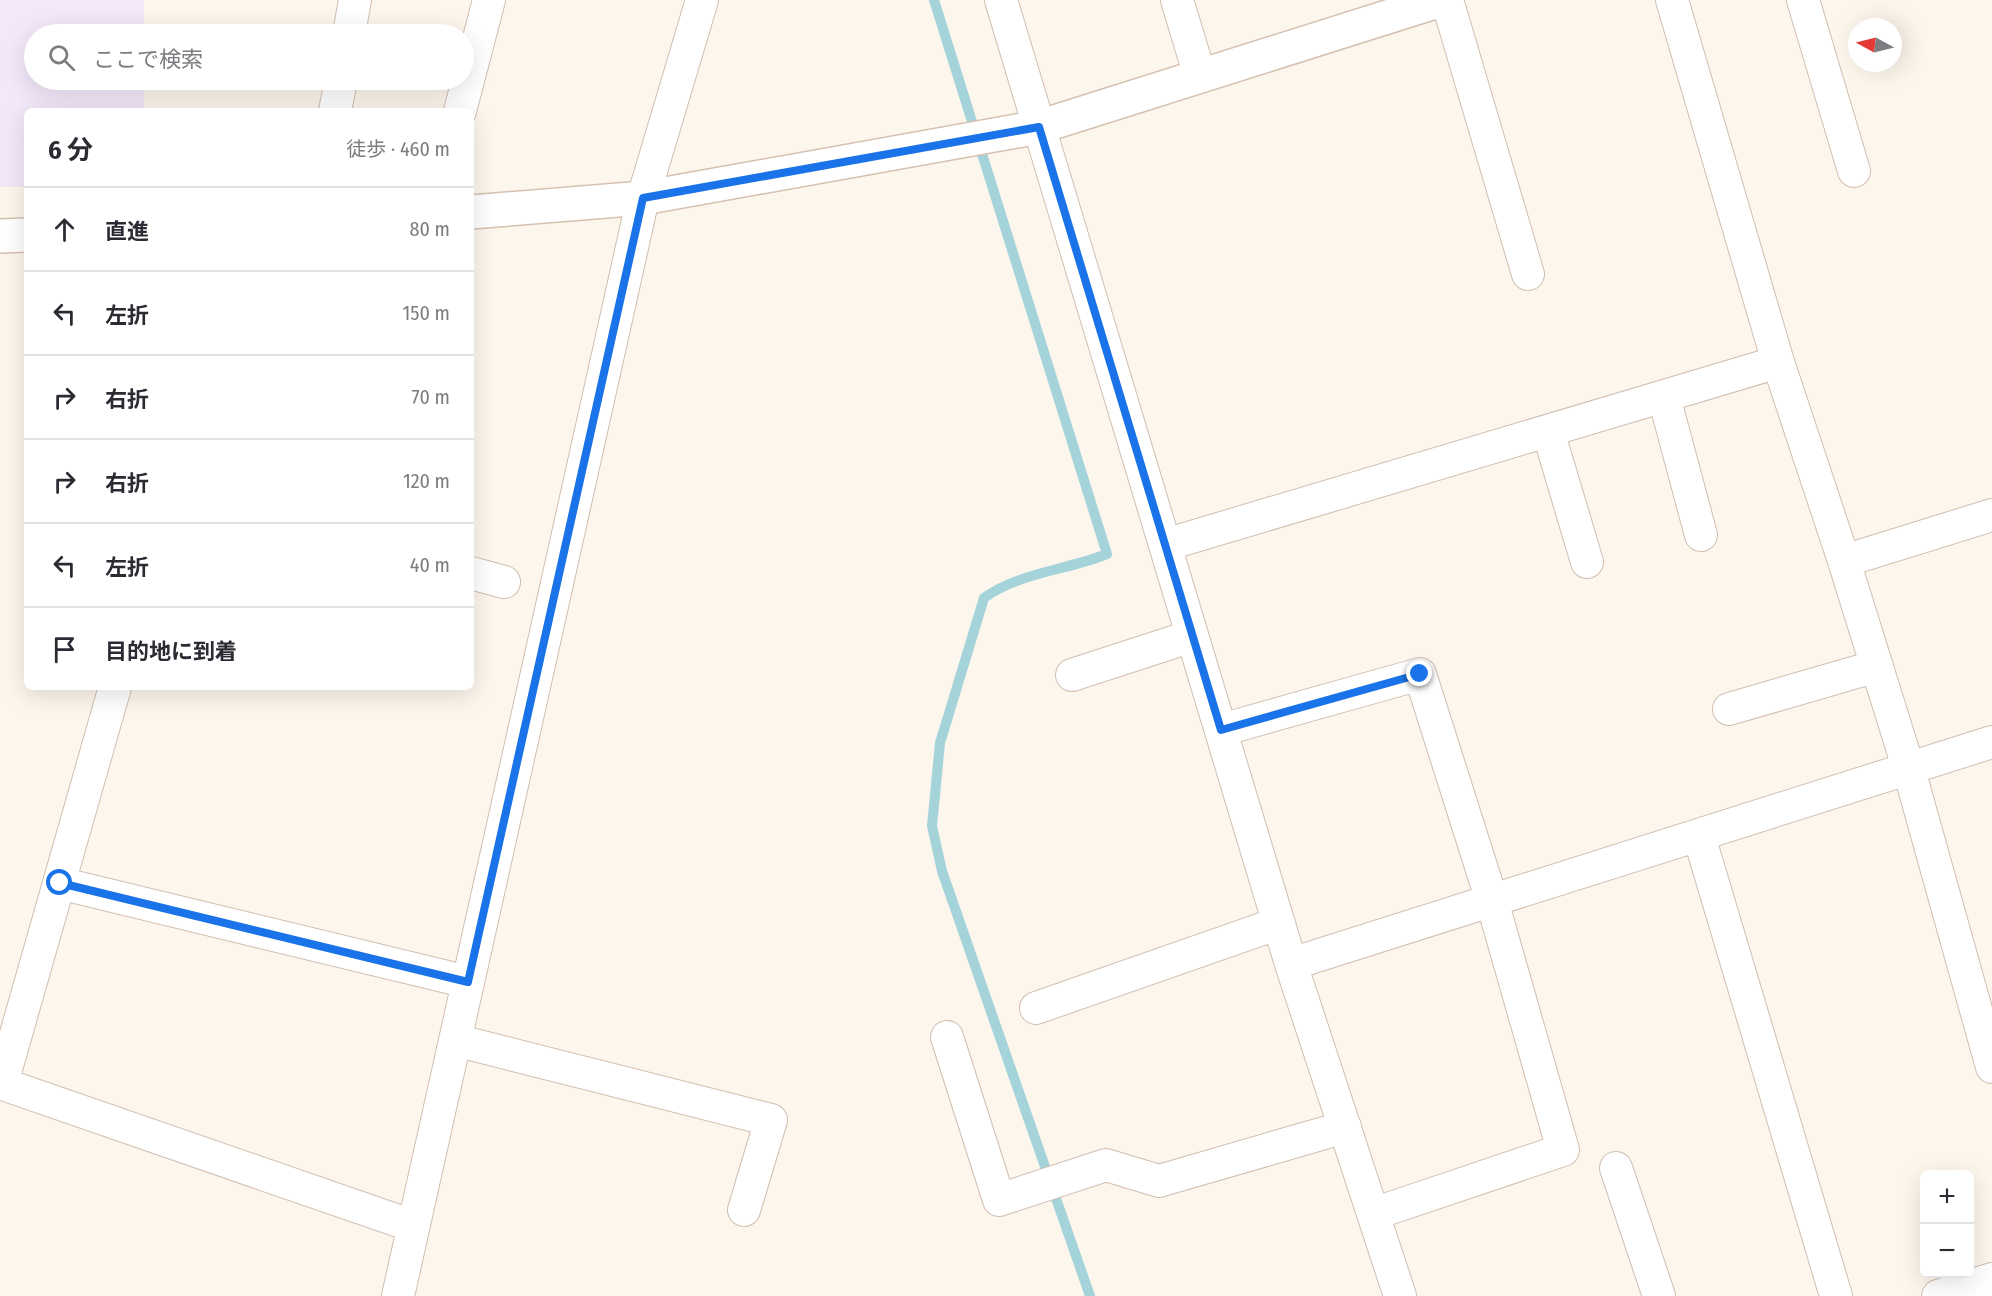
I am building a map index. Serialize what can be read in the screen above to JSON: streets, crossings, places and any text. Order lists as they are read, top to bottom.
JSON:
{
  "north": "left",
  "page": {
    "search": "ここで検索",
    "heading": ["6 分", "徒歩 · 460 m"],
    "list": [
      ["直進", "80 m"],
      ["左折", "150 m"],
      ["右折", "70 m"],
      ["右折", "120 m"],
      ["左折", "40 m"],
      "目的地に到着"
    ],
    "map_buttons": ["+", "−"]
  }
}
